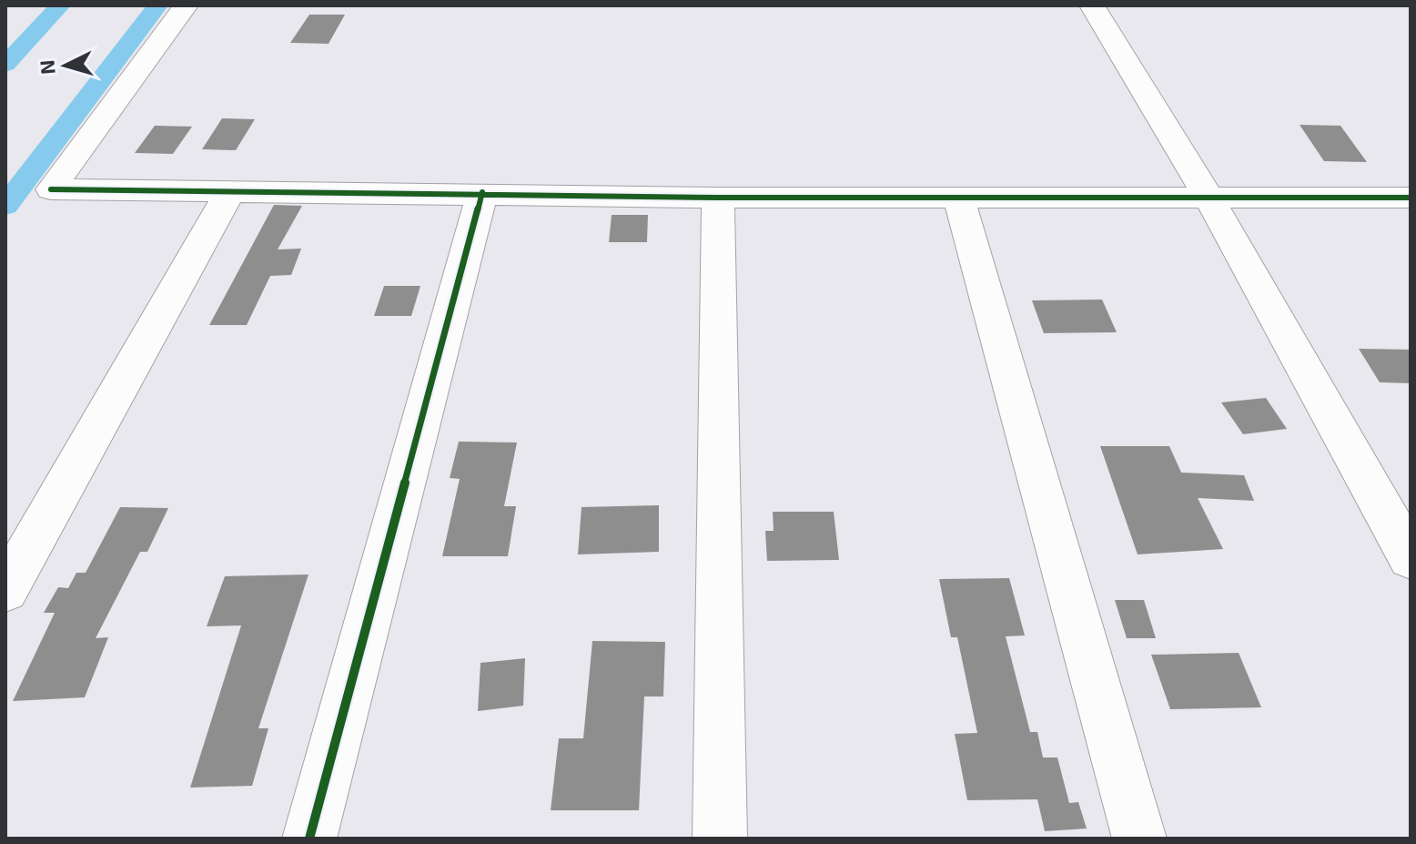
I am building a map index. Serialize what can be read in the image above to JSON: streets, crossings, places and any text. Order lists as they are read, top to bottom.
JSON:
{
  "north": "left"
}
